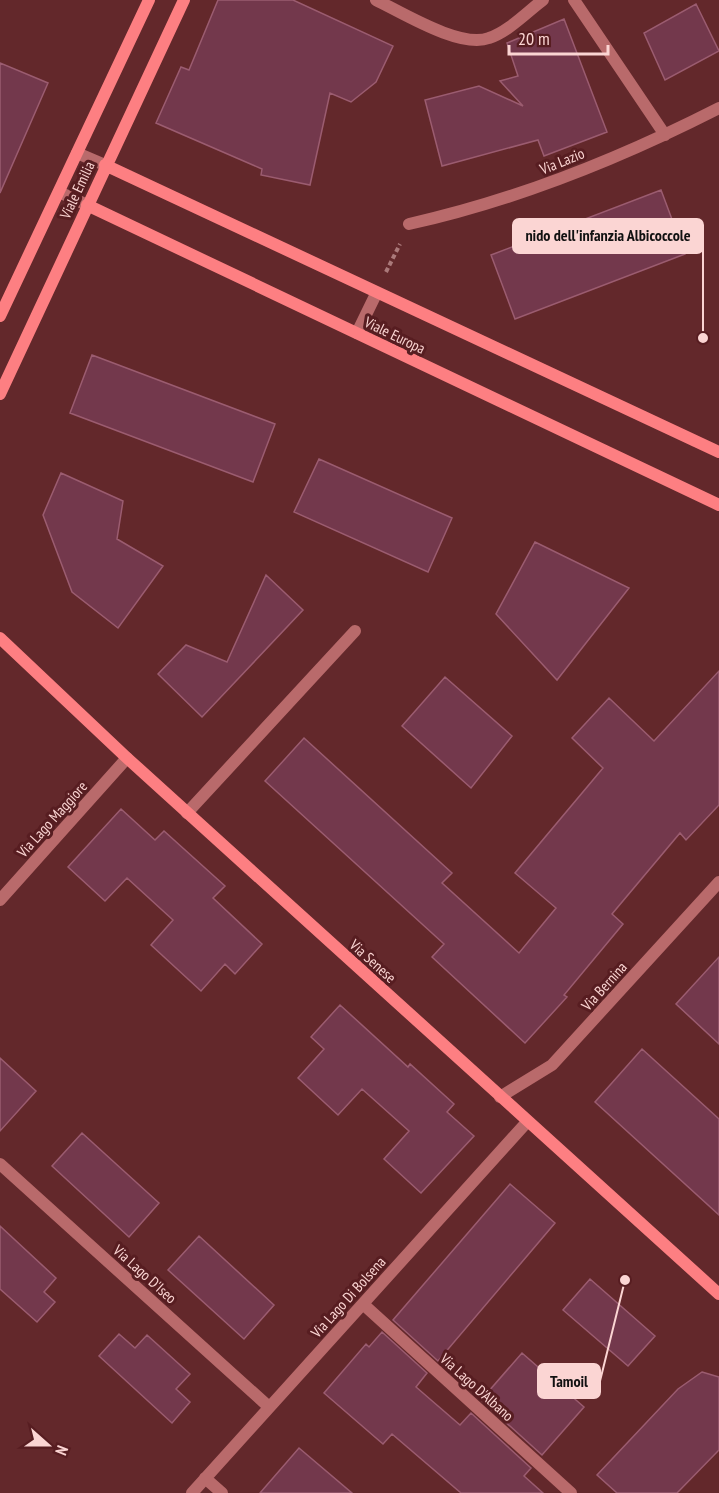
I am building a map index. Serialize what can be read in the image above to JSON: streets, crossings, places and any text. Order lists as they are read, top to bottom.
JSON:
{
  "streets": {
    "street": [
      "Via Lazio",
      "Viale Emilia",
      "Viale Europa",
      "Via Lago Maggiore",
      "Via Senese",
      "Via Bernina",
      "Via Lago D'Iseo",
      "Via Lago Di Bolsena",
      "Via Lago D'Albano"
    ]
  },
  "crossings": [
    ["Viale Emilia", "Viale Europa"],
    ["Via Lago Maggiore", "Via Senese"],
    ["Via Senese", "Via Bernina"],
    ["Via Senese", "Via Lago Di Bolsena"],
    ["Via Lago D'Iseo", "Via Lago Di Bolsena"],
    ["Via Lago Di Bolsena", "Via Lago D'Albano"]
  ],
  "places": ["nido dell'infanzia Albicoccole", "Tamoil"],
  "scale_bar": "20 m",
  "north": "right"
}
